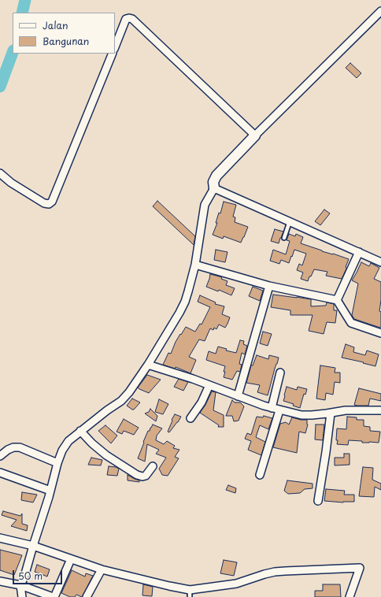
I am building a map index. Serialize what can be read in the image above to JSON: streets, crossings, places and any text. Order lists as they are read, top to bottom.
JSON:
{
  "legend": ["Jalan", "Bangunan"],
  "scale_bar": "50 m"
}
